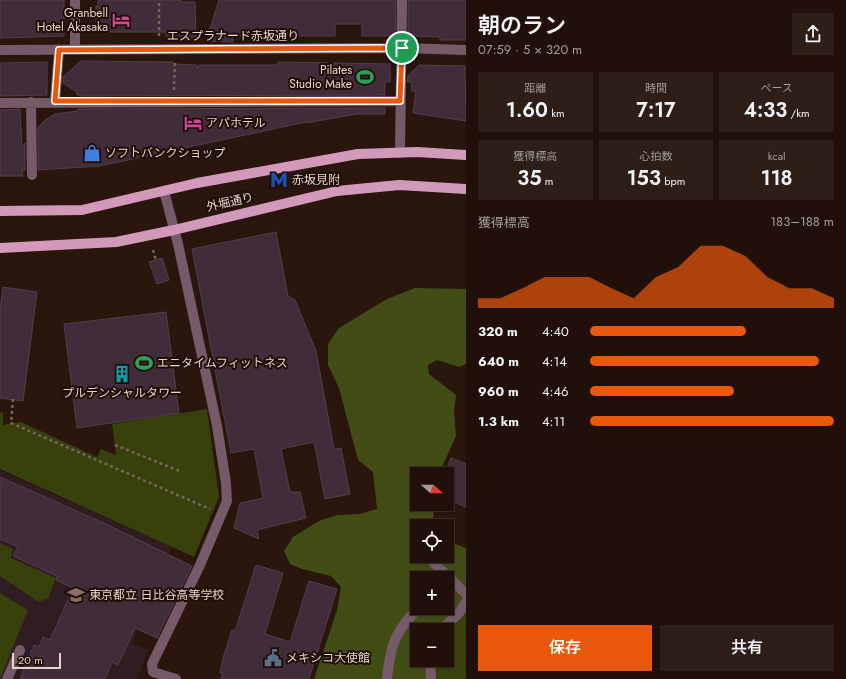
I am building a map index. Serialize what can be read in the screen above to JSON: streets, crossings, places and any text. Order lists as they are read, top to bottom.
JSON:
{
  "streets": {
    "main road": ["外堀通り"],
    "street": ["エスプラナード赤坂通り"]
  },
  "places": {
    "hotel": ["Granbell Hotel Akasaka", "アパホテル"],
    "sports": ["Pilates Studio Make", "エニタイムフィットネス"],
    "shop": ["ソフトバンクショップ"],
    "metro station": ["赤坂見附"],
    "building": ["プルデンシャルタワー"],
    "school or university": ["東京都立 日比谷高等学校"],
    "public building": ["メキシコ大使館"]
  },
  "scale_bar": "20 m",
  "north": "right",
  "page": {
    "heading": ["朝のラン", "07:59 · 5 × 320 m"],
    "stats": [
      ["距離", "1.60 km"],
      ["時間", "7:17"],
      ["ペース", "4:33 /km"],
      ["獲得標高", "35 m"],
      ["心拍数", "153 bpm"],
      ["kcal", "118"]
    ],
    "chart": ["獲得標高", "183–188 m"],
    "list": [
      {
        "name": "320 m",
        "note": "4:40"
      },
      {
        "name": "640 m",
        "note": "4:14"
      },
      {
        "name": "960 m",
        "note": "4:46"
      },
      {
        "name": "1.3 km",
        "note": "4:11"
      }
    ],
    "map_buttons": ["+", "−"],
    "buttons": ["保存", "共有"],
    "scale": "20 m"
  }
}
